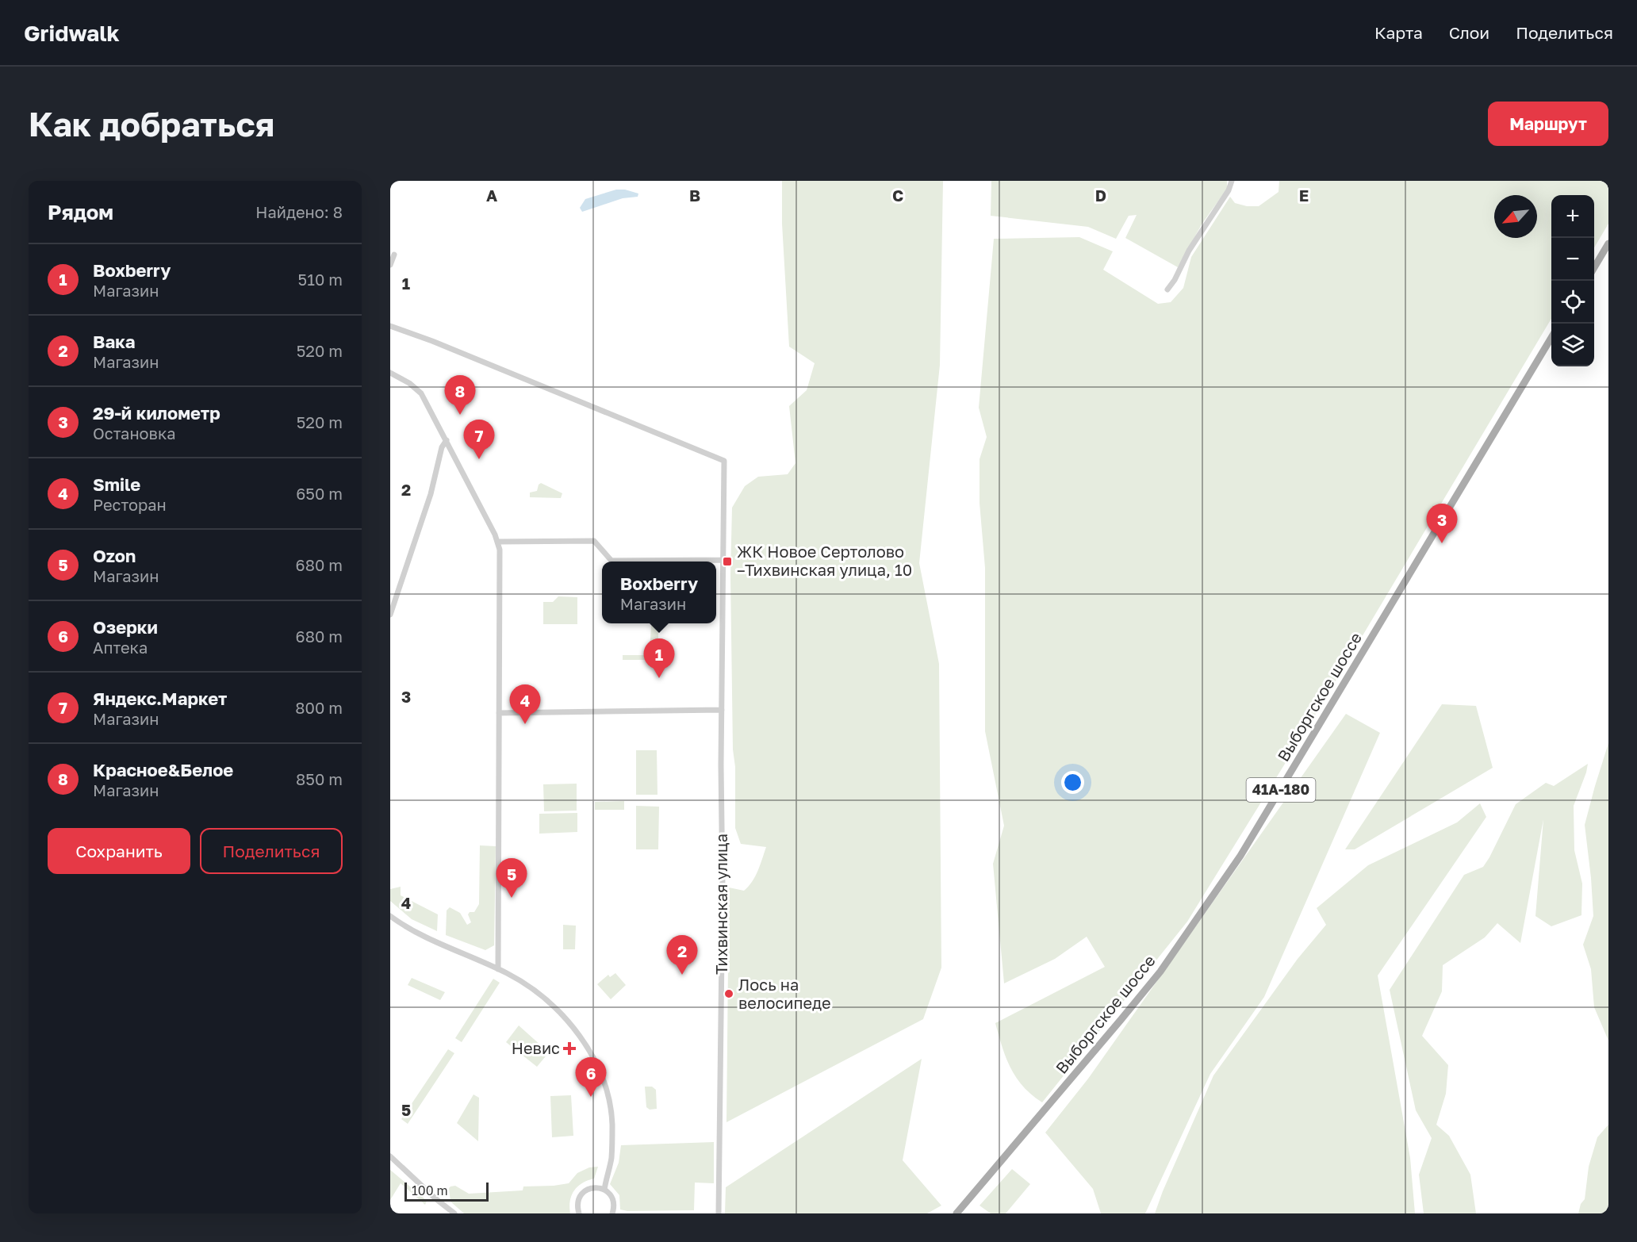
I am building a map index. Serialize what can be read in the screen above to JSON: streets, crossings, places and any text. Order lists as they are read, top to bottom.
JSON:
{
  "streets": {
    "main road": ["Выборгское шоссе", "41А-180"],
    "street": ["Тихвинская улица"]
  },
  "places": {
    "transit": ["ЖК Новое Сертолово –Тихвинская улица, 10"],
    "other": ["Лось на велосипеде"],
    "health": ["Невис"]
  },
  "scale_bar": "100 m",
  "north": "bottom left",
  "page": {
    "header": "Gridwalk",
    "nav": ["Карта", "Слои", "Поделиться"],
    "buttons": [
      "Маршрут",
      ["Сохранить", "Поделиться"]
    ],
    "title": "Как добраться",
    "heading": ["Рядом", "Найдено: 8"],
    "map_buttons": ["+", "−"],
    "list": [
      {
        "mark": "1",
        "name": "Boxberry",
        "note": "Магазин",
        "value": "510 m"
      },
      {
        "mark": "2",
        "name": "Вака",
        "note": "Магазин",
        "value": "520 m"
      },
      {
        "mark": "3",
        "name": "29-й километр",
        "note": "Остановка",
        "value": "520 m"
      },
      {
        "mark": "4",
        "name": "Smile",
        "note": "Ресторан",
        "value": "650 m"
      },
      {
        "mark": "5",
        "name": "Ozon",
        "note": "Магазин",
        "value": "680 m"
      },
      {
        "mark": "6",
        "name": "Озерки",
        "note": "Аптека",
        "value": "680 m"
      },
      {
        "mark": "7",
        "name": "Яндекс.Маркет",
        "note": "Магазин",
        "value": "800 m"
      },
      {
        "mark": "8",
        "name": "Красное&Белое",
        "note": "Магазин",
        "value": "850 m"
      }
    ],
    "pins": [
      "8",
      "7",
      "3",
      "1",
      "4",
      "5",
      "2",
      "6"
    ],
    "popup": ["Boxberry", "Магазин"],
    "scale": "100 m"
  },
  "grid": {
    "columns": [
      "A",
      "B",
      "C",
      "D",
      "E"
    ],
    "rows": [
      "1",
      "2",
      "3",
      "4",
      "5"
    ]
  }
}
